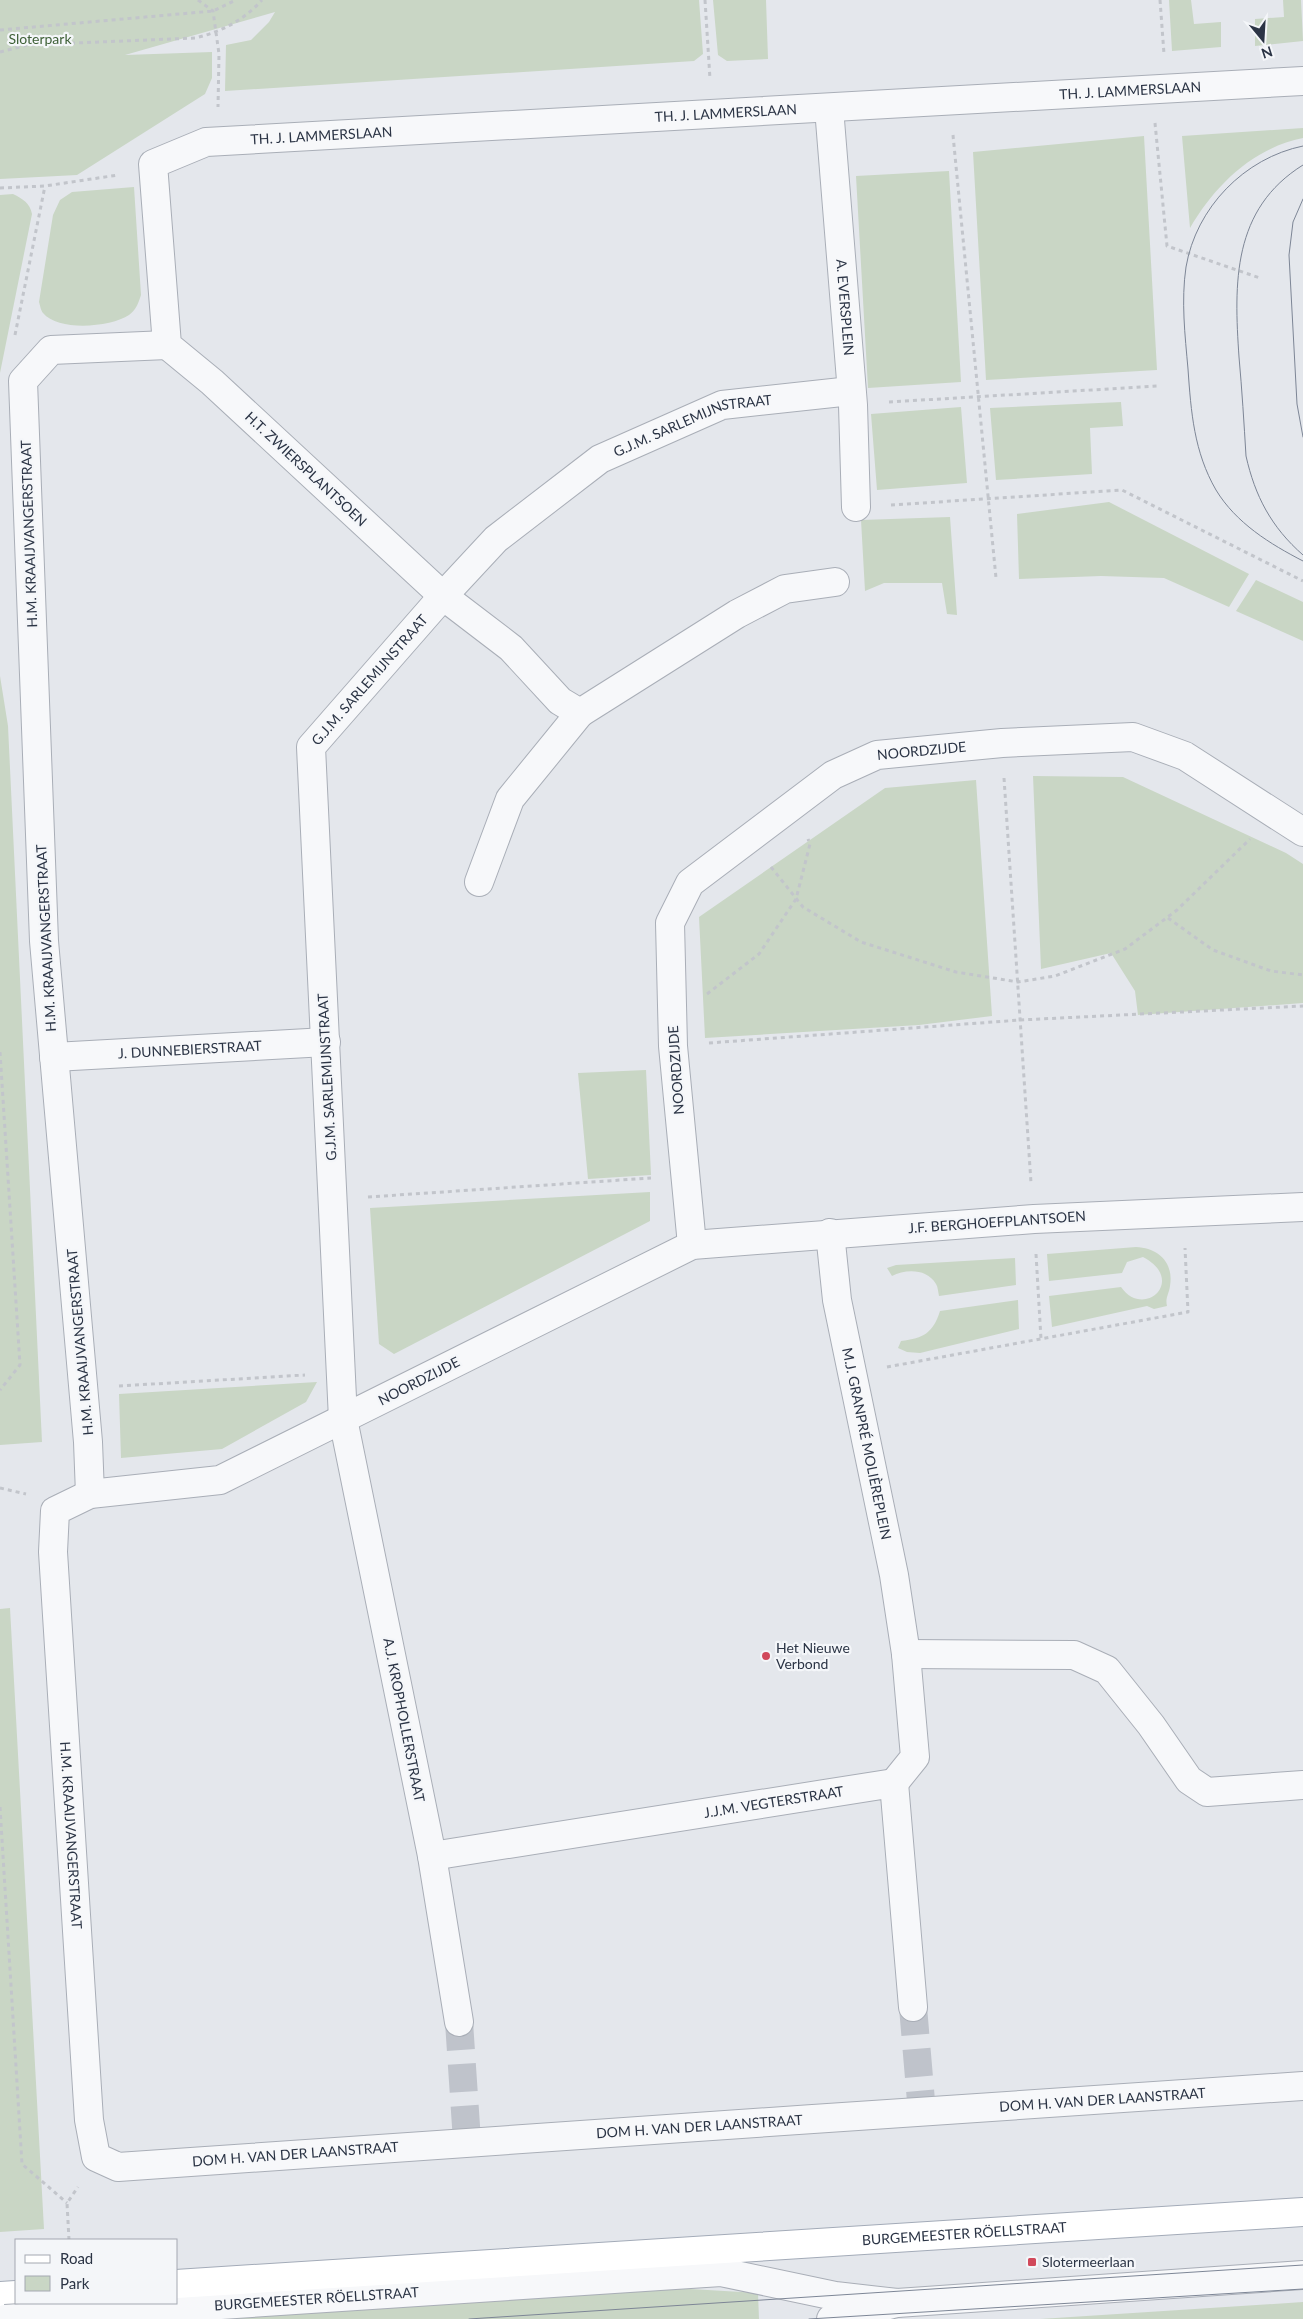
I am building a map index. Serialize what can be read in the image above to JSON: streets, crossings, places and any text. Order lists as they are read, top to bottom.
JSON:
{
  "streets": {
    "main road": ["BURGEMEESTER RÖELLSTRAAT"],
    "street": [
      "TH. J. LAMMERSLAAN",
      "A. EVERSPLEIN",
      "G.J.M. SARLEMIJNSTRAAT",
      "H.T. ZWIERSPLANTSOEN",
      "H.M. KRAAIJVANGERSTRAAT",
      "NOORDZIJDE",
      "J. DUNNEBIERSTRAAT",
      "J.F. BERGHOEFPLANTSOEN",
      "M.J. GRANPRÉ MOLIÈREPLEIN",
      "A.J. KROPHOLLERSTRAAT",
      "J.J.M. VEGTERSTRAAT",
      "DOM H. VAN DER LAANSTRAAT"
    ]
  },
  "crossings": [
    ["TH. J. LAMMERSLAAN", "A. EVERSPLEIN"],
    ["TH. J. LAMMERSLAAN", "H.T. ZWIERSPLANTSOEN"],
    ["TH. J. LAMMERSLAAN", "H.M. KRAAIJVANGERSTRAAT"],
    ["A. EVERSPLEIN", "G.J.M. SARLEMIJNSTRAAT"],
    ["G.J.M. SARLEMIJNSTRAAT", "H.T. ZWIERSPLANTSOEN"],
    ["G.J.M. SARLEMIJNSTRAAT", "NOORDZIJDE"],
    ["G.J.M. SARLEMIJNSTRAAT", "J. DUNNEBIERSTRAAT"],
    ["G.J.M. SARLEMIJNSTRAAT", "A.J. KROPHOLLERSTRAAT"],
    ["H.T. ZWIERSPLANTSOEN", "H.M. KRAAIJVANGERSTRAAT"],
    ["H.M. KRAAIJVANGERSTRAAT", "NOORDZIJDE"],
    ["H.M. KRAAIJVANGERSTRAAT", "J. DUNNEBIERSTRAAT"],
    ["H.M. KRAAIJVANGERSTRAAT", "DOM H. VAN DER LAANSTRAAT"],
    ["NOORDZIJDE", "J.F. BERGHOEFPLANTSOEN"],
    ["NOORDZIJDE", "A.J. KROPHOLLERSTRAAT"],
    ["J.F. BERGHOEFPLANTSOEN", "M.J. GRANPRÉ MOLIÈREPLEIN"],
    ["M.J. GRANPRÉ MOLIÈREPLEIN", "J.J.M. VEGTERSTRAAT"],
    ["A.J. KROPHOLLERSTRAAT", "J.J.M. VEGTERSTRAAT"]
  ],
  "parks": ["Sloterpark"],
  "places": {
    "other": ["Het Nieuwe Verbond"],
    "transit": ["Slotermeerlaan"]
  },
  "legend": ["Road", "Park"],
  "north": "bottom"
}
